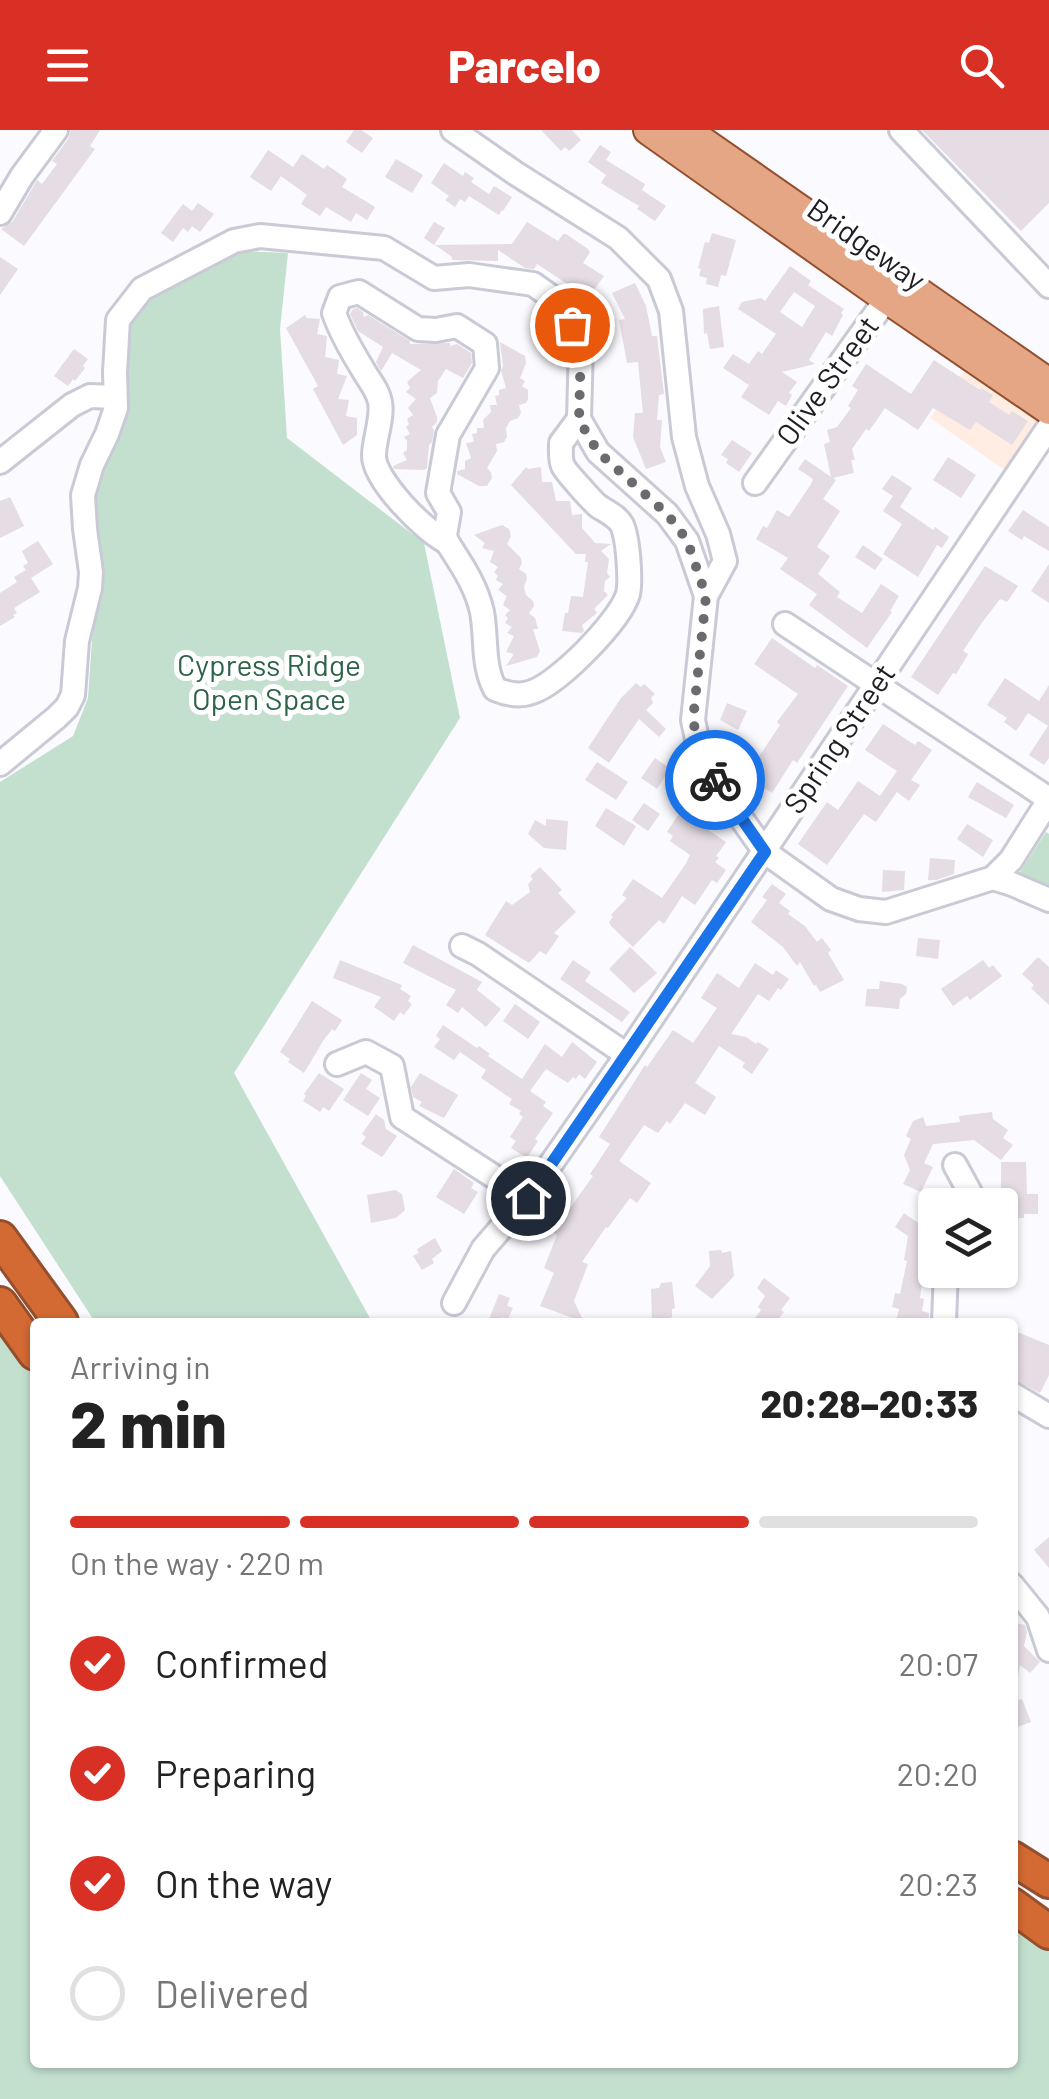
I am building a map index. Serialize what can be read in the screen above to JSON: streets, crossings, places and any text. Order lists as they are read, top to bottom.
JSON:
{
  "streets": {
    "main road": ["Bridgeway"],
    "street": ["Olive Street", "Spring Street"]
  },
  "crossings": [
    ["Bridgeway", "Olive Street"]
  ],
  "parks": ["Cypress Ridge Open Space"],
  "page": {
    "header": "Parcelo",
    "heading": ["2 min", "Arriving in", "20:28–20:33"],
    "bar": "On the way · 220 m",
    "list": [
      ["Confirmed", "20:07"],
      ["Preparing", "20:20"],
      ["On the way", "20:23"],
      "Delivered"
    ]
  }
}
